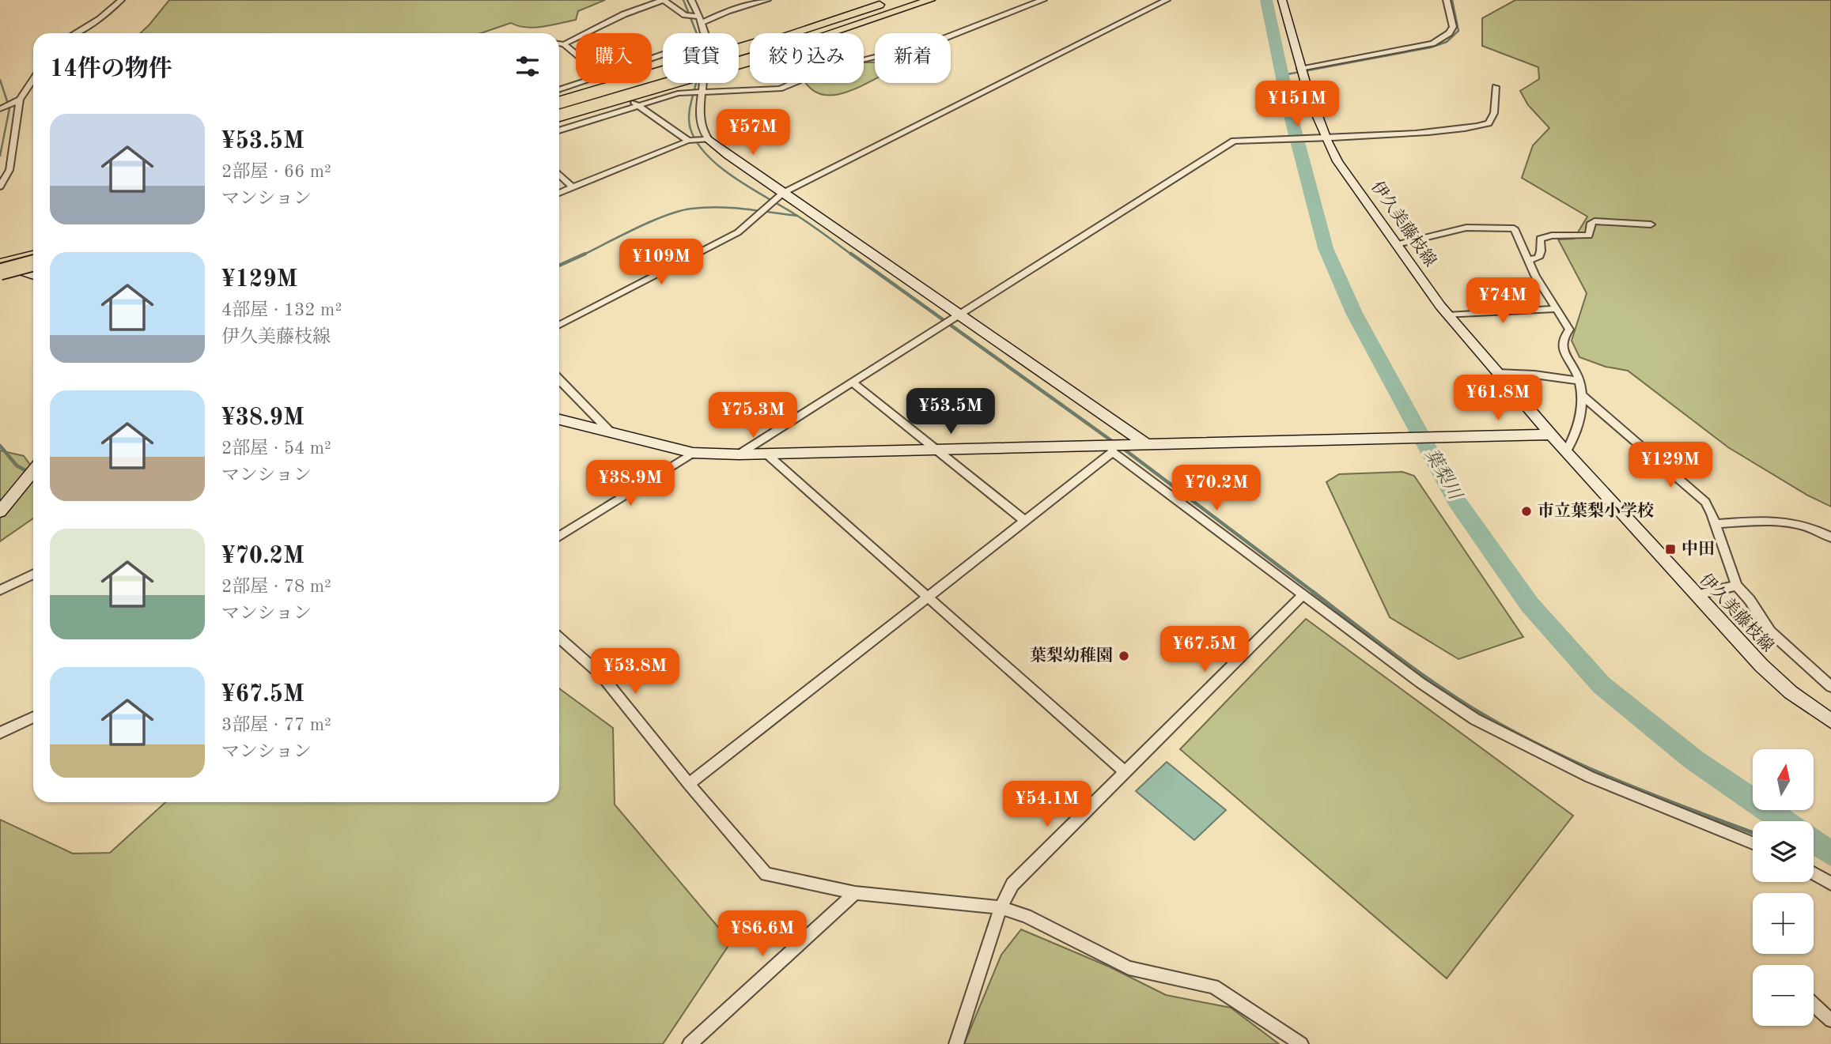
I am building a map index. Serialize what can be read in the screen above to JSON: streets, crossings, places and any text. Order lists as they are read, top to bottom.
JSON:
{
  "streets": {
    "street": ["伊久美藤枝線"]
  },
  "water": ["葉梨川"],
  "places": {
    "other": ["市立葉梨小学校", "葉梨幼稚園"],
    "transit": ["中田"]
  },
  "north": "top",
  "page": {
    "chip": [
      "購入",
      "賃貸",
      "絞り込み",
      "新着"
    ],
    "heading": "14件の物件",
    "price": [
      "¥151M",
      "¥57M",
      "¥109M",
      "¥74M",
      "¥61.8M",
      "¥53.5M",
      "¥75.3M",
      "¥129M",
      "¥38.9M",
      "¥70.2M",
      "¥67.5M",
      "¥53.8M",
      "¥54.1M",
      "¥86.6M"
    ],
    "list": [
      {
        "name": "¥53.5M",
        "note": "2部屋 · 66 m² · マンション"
      },
      {
        "name": "¥129M",
        "note": "4部屋 · 132 m² · 伊久美藤枝線"
      },
      {
        "name": "¥38.9M",
        "note": "2部屋 · 54 m² · マンション"
      },
      {
        "name": "¥70.2M",
        "note": "2部屋 · 78 m² · マンション"
      },
      {
        "name": "¥67.5M",
        "note": "3部屋 · 77 m² · マンション"
      }
    ],
    "map_buttons": ["+", "−"]
  }
}
